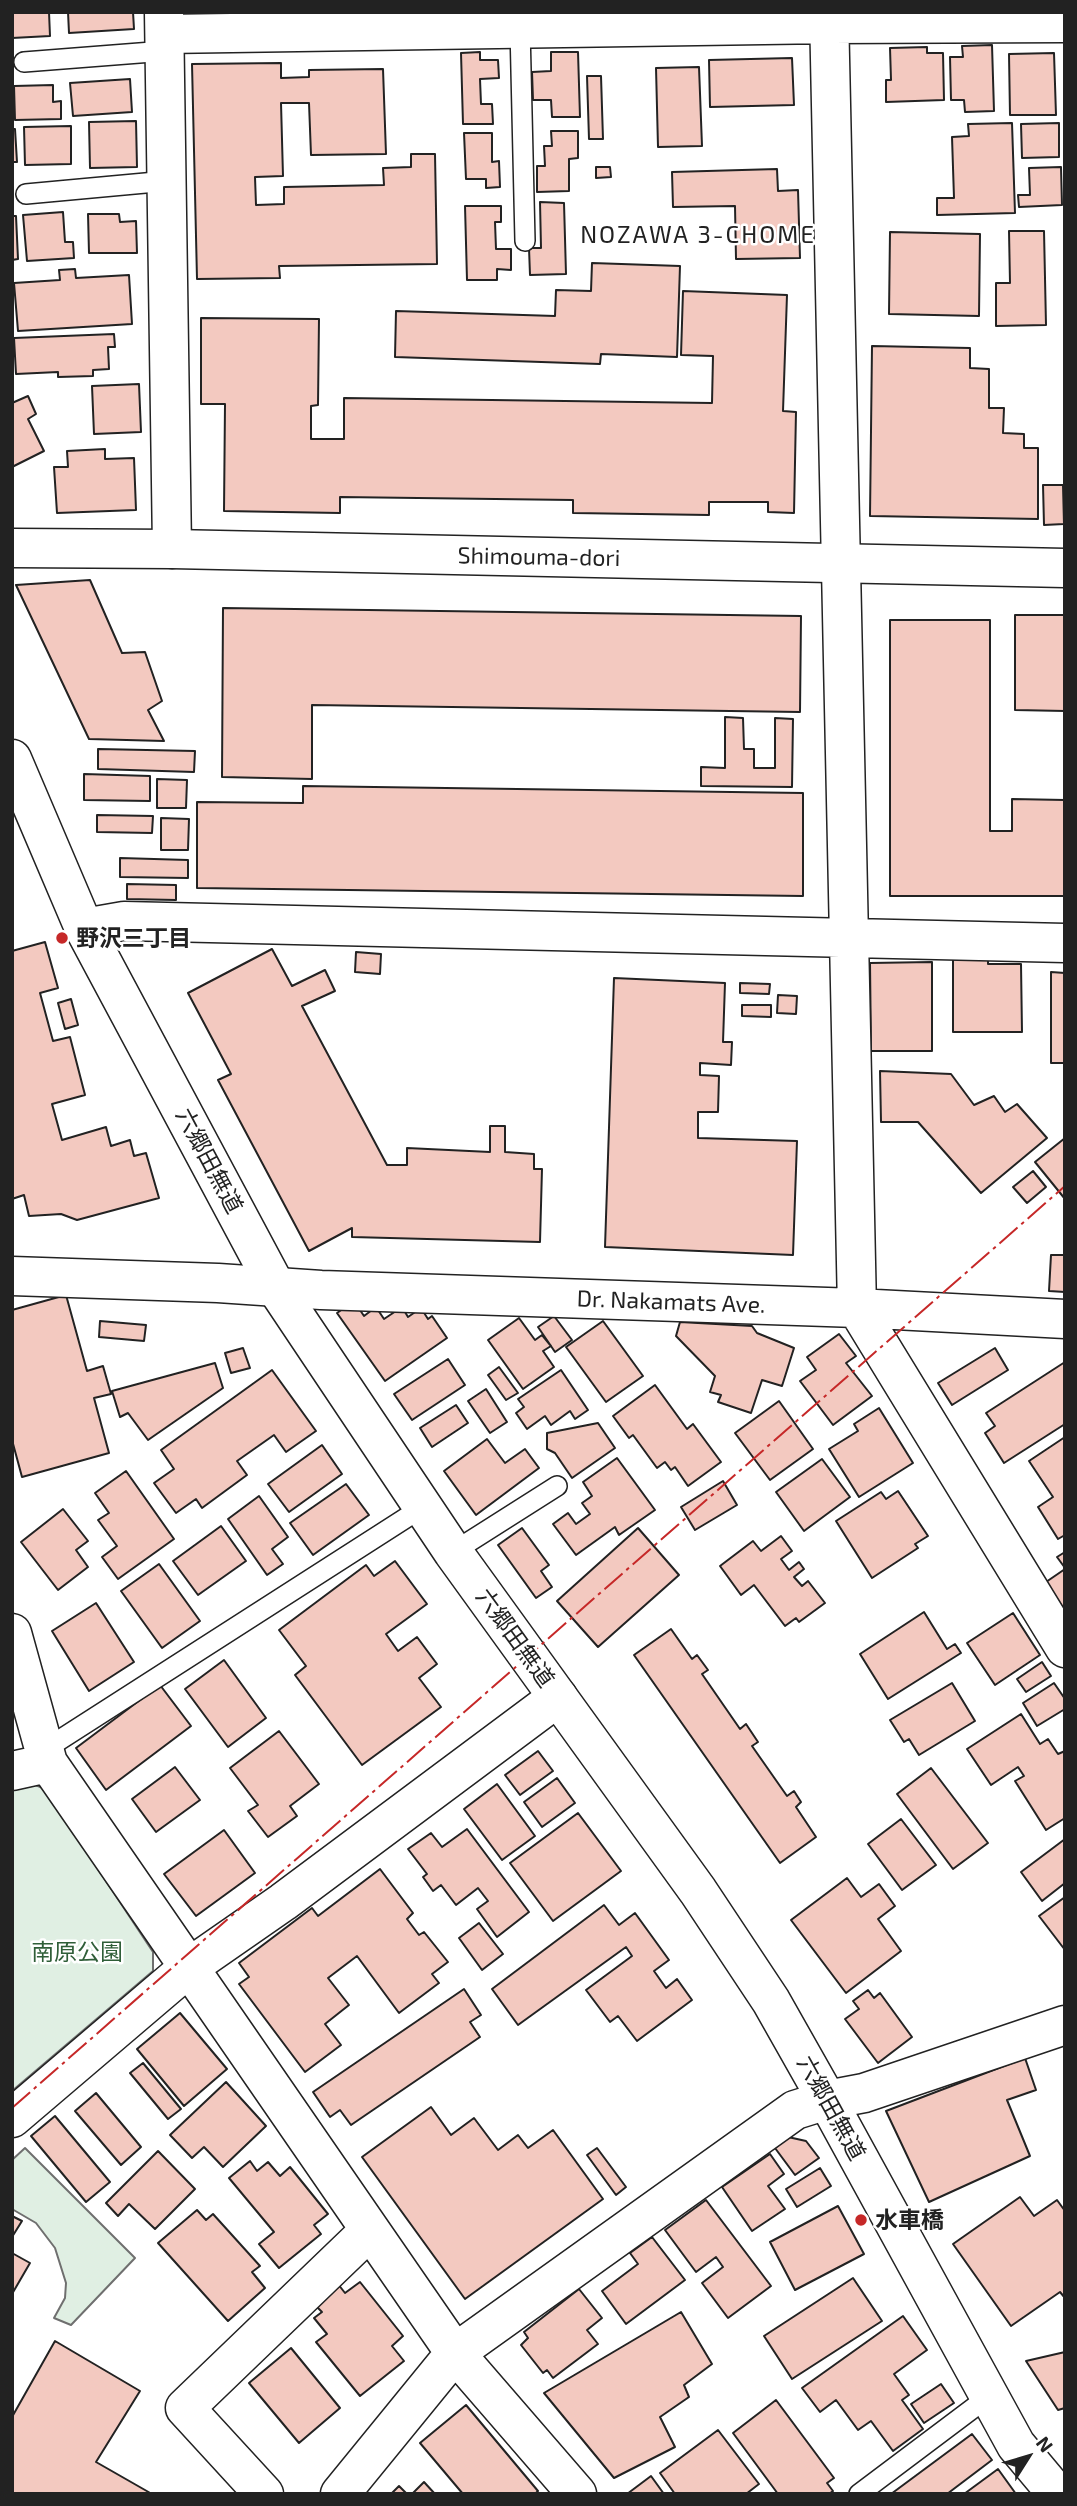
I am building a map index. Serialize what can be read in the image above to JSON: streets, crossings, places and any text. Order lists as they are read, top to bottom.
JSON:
{
  "streets": {
    "street": ["Shimouma-dori", "六郷田無道", "Dr. Nakamats Ave."]
  },
  "crossings": [
    ["六郷田無道", "Dr. Nakamats Ave."]
  ],
  "districts": ["NOZAWA 3-CHOME"],
  "parks": ["南原公園"],
  "places": ["野沢三丁目", "水車橋"],
  "north": "top right"
}
